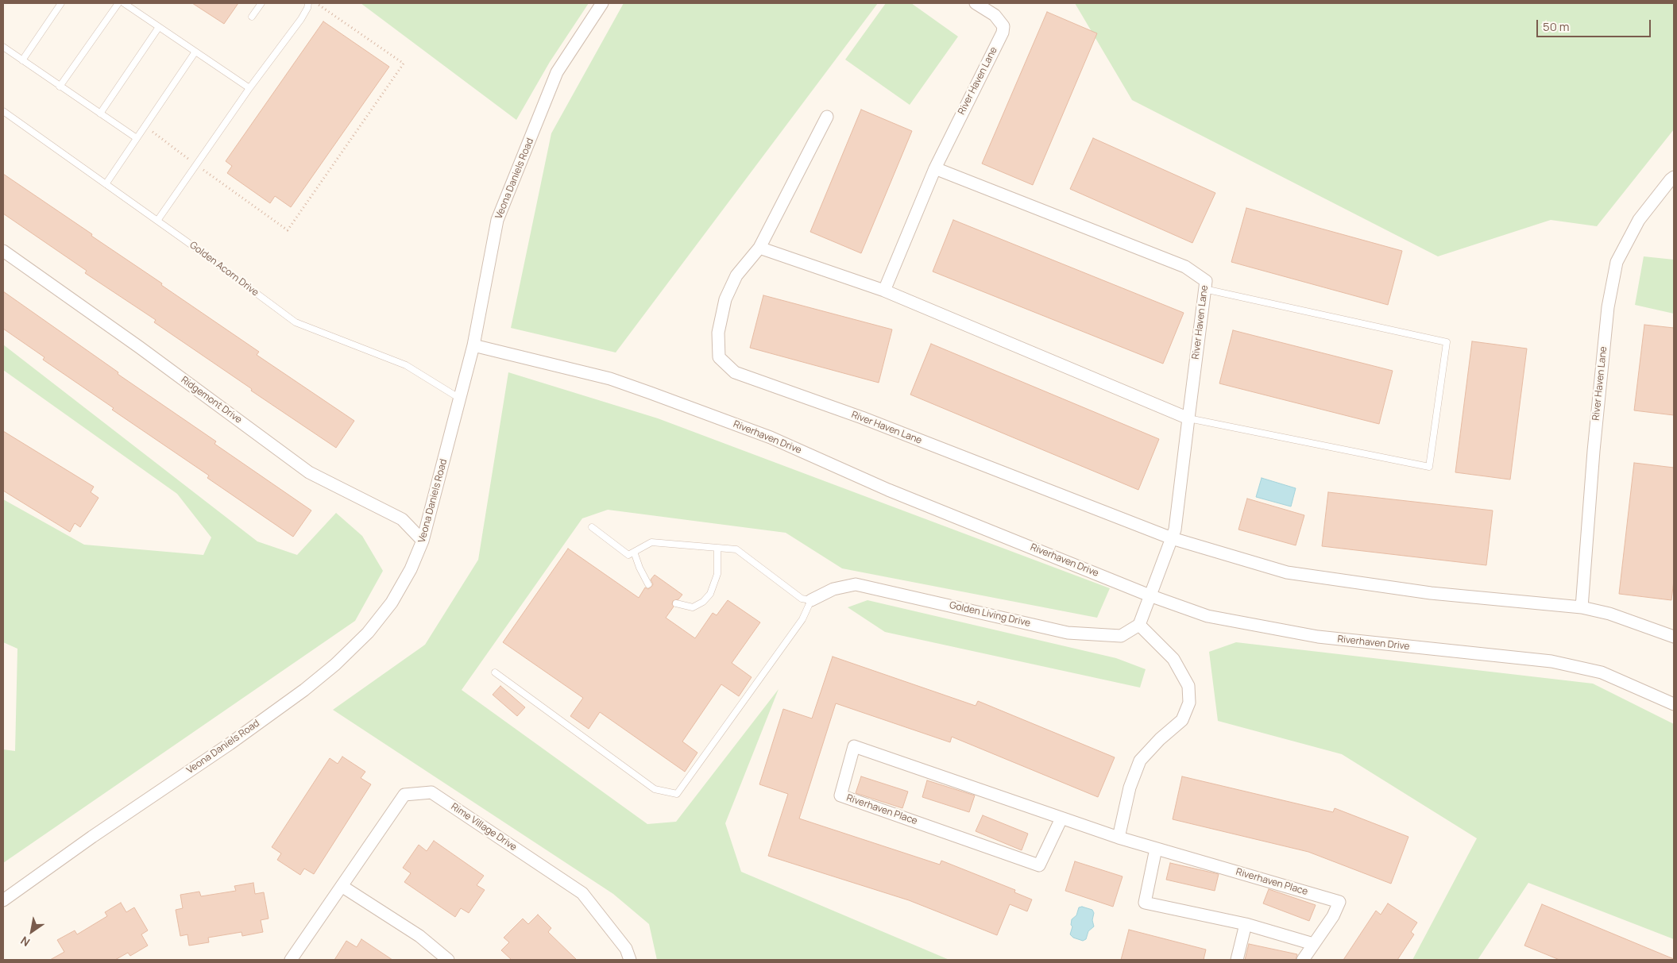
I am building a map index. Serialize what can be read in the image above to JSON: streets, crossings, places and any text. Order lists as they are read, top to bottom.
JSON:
{
  "streets": {
    "street": [
      "River Haven Lane",
      "Veona Daniels Road",
      "Ridgemont Drive",
      "Riverhaven Drive",
      "Golden Living Drive",
      "Riverhaven Place",
      "Rime Village Drive"
    ],
    "lane": ["Golden Acorn Drive"]
  },
  "crossings": [
    ["River Haven Lane", "Riverhaven Drive"],
    ["Veona Daniels Road", "Golden Acorn Drive"],
    ["Veona Daniels Road", "Ridgemont Drive"],
    ["Veona Daniels Road", "Riverhaven Drive"]
  ],
  "scale_bar": "50 m",
  "north": "bottom left"
}
